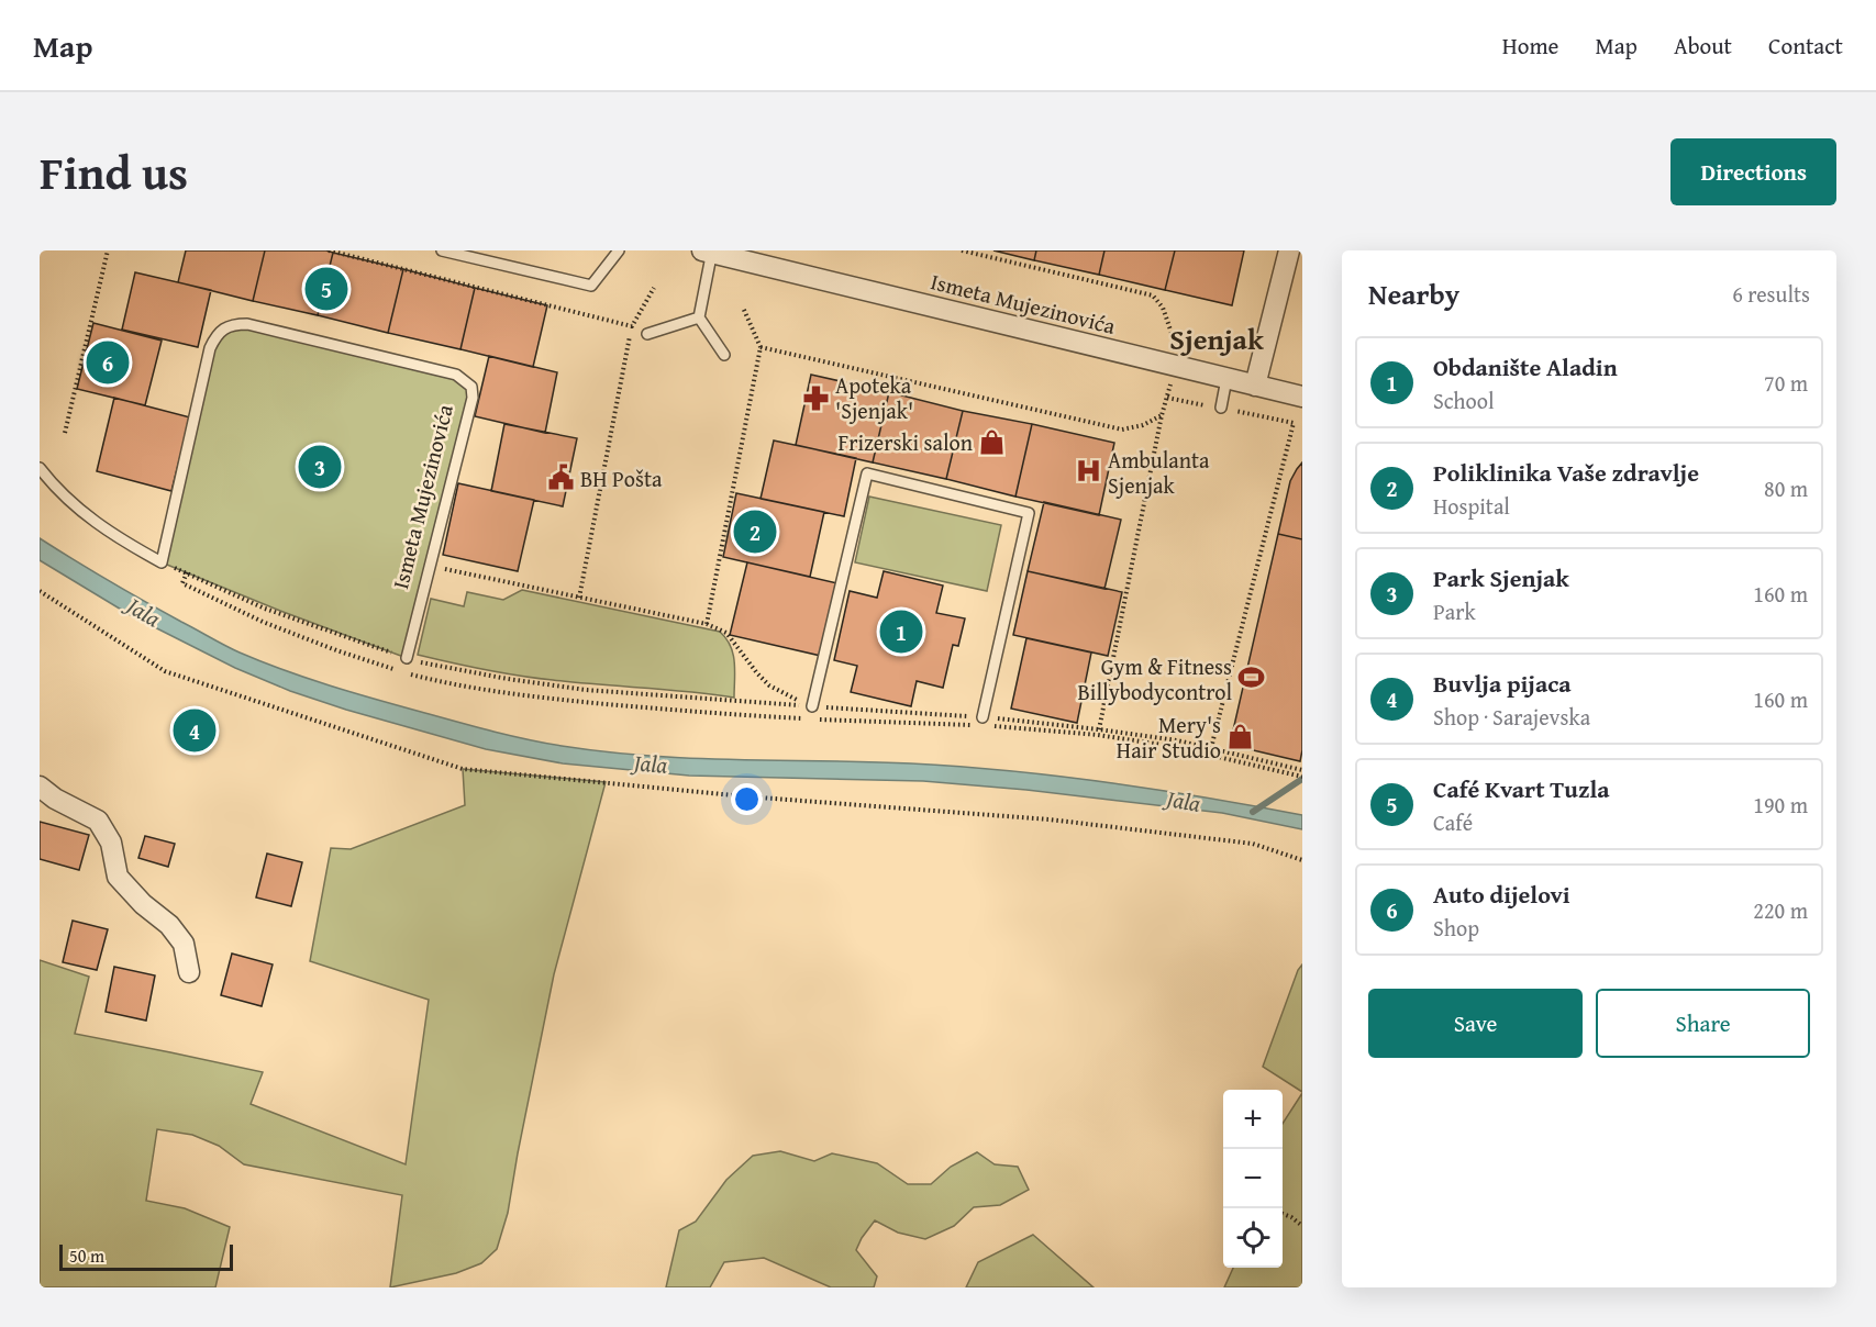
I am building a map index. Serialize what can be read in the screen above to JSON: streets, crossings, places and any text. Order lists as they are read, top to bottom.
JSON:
{
  "streets": {
    "street": ["Ismeta Mujezinovića"]
  },
  "districts": ["Sjenjak"],
  "water": ["Jala"],
  "places": {
    "pharmacy": ["Apoteka 'Sjenjak'"],
    "shop": ["Frizerski salon", "Mery's Hair Studio"],
    "hospital": ["Ambulanta Sjenjak"],
    "public building": ["BH Pošta"],
    "sports": ["Gym & Fitness Billybodycontrol"]
  },
  "scale_bar": "50 m",
  "page": {
    "header": "Map",
    "nav": [
      "Home",
      "Map",
      "About",
      "Contact"
    ],
    "title": "Find us",
    "buttons": [
      "Directions",
      ["Save", "Share"]
    ],
    "heading": ["Nearby", "6 results"],
    "pins": [
      "5",
      "6",
      "3",
      "2",
      "1",
      "4"
    ],
    "list": [
      {
        "mark": "1",
        "name": "Obdanište Aladin",
        "note": "School",
        "value": "70 m"
      },
      {
        "mark": "2",
        "name": "Poliklinika Vaše zdravlje",
        "note": "Hospital",
        "value": "80 m"
      },
      {
        "mark": "3",
        "name": "Park Sjenjak",
        "note": "Park",
        "value": "160 m"
      },
      {
        "mark": "4",
        "name": "Buvlja pijaca",
        "note": "Shop · Sarajevska",
        "value": "160 m"
      },
      {
        "mark": "5",
        "name": "Café Kvart Tuzla",
        "note": "Café",
        "value": "190 m"
      },
      {
        "mark": "6",
        "name": "Auto dijelovi",
        "note": "Shop",
        "value": "220 m"
      }
    ],
    "map_buttons": ["+", "−"],
    "scale": "50 m"
  }
}
